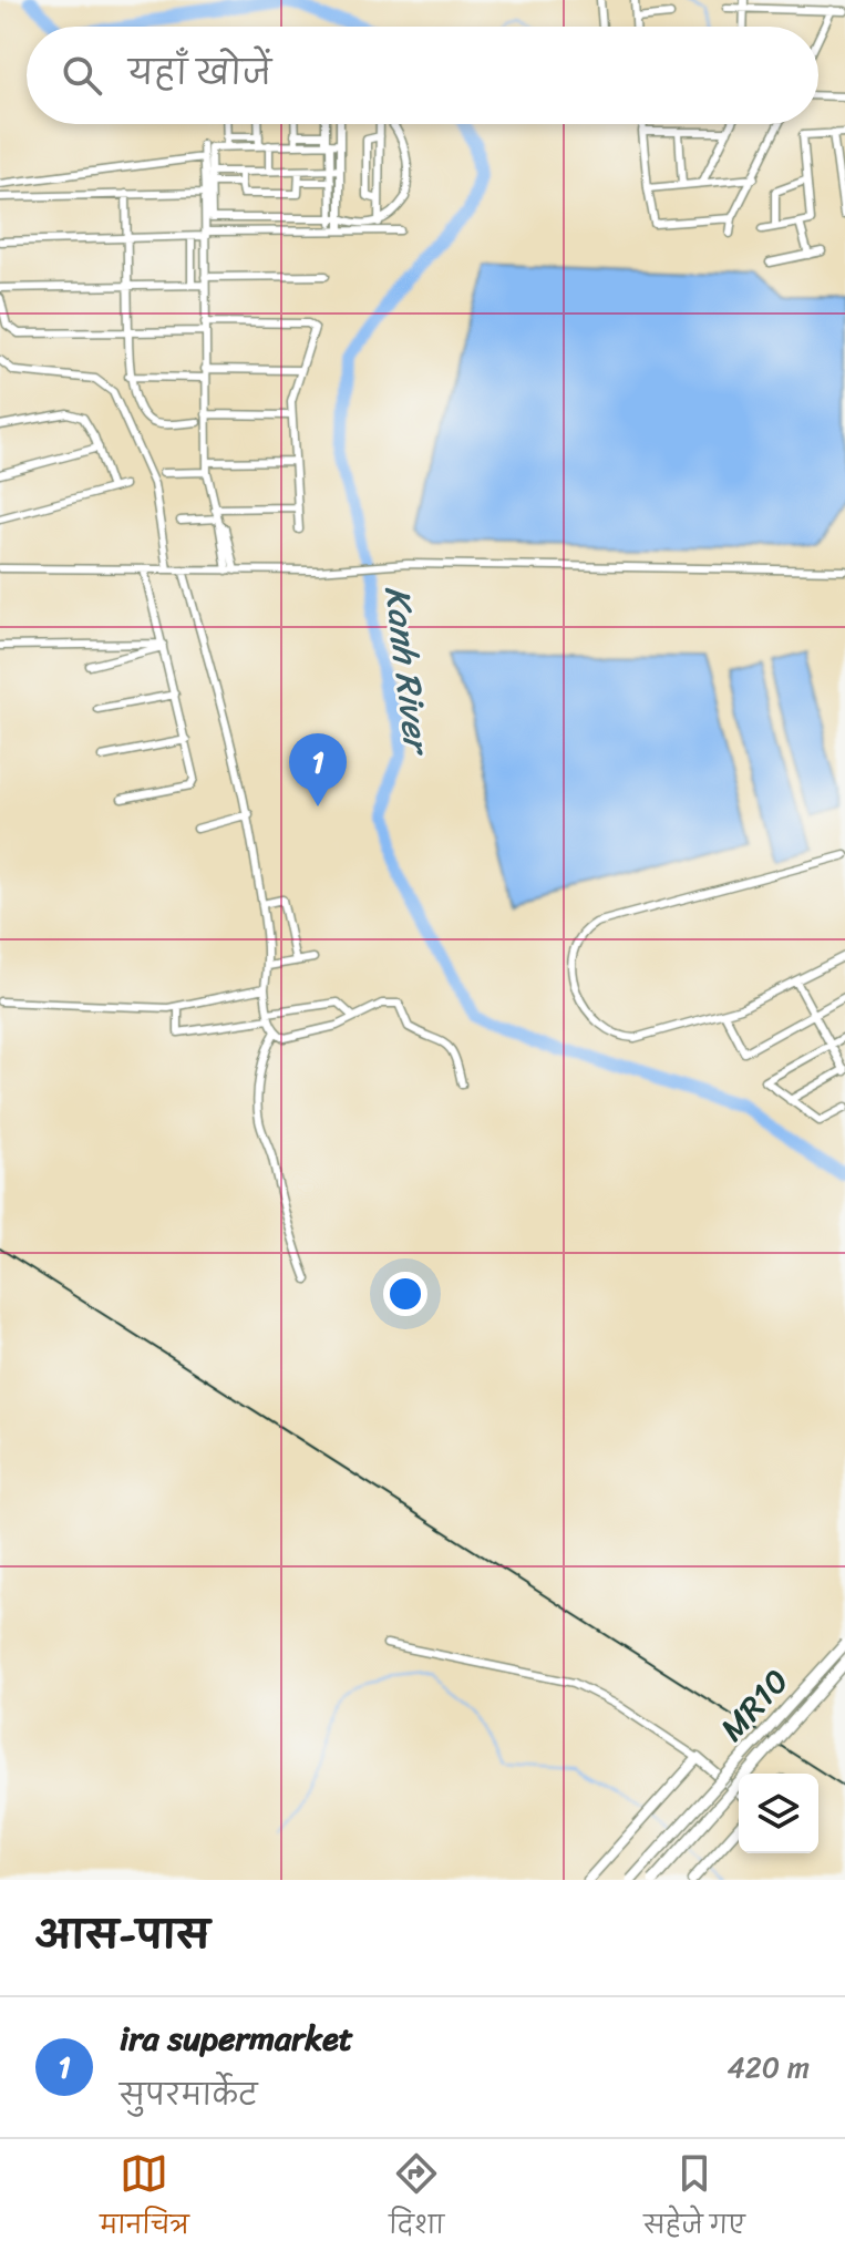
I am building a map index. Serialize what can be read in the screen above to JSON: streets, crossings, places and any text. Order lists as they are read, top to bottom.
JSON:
{
  "streets": {
    "main road": ["MR10"]
  },
  "water": ["Kanh River"],
  "page": {
    "search": "यहाँ खोजें",
    "pins": "1",
    "heading": "आस-पास",
    "list": [
      {
        "mark": "1",
        "name": "ira supermarket",
        "note": "सुपरमार्केट",
        "value": "420 m"
      }
    ],
    "nav": ["मानचित्र", "दिशा", "सहेजे गए"]
  }
}
